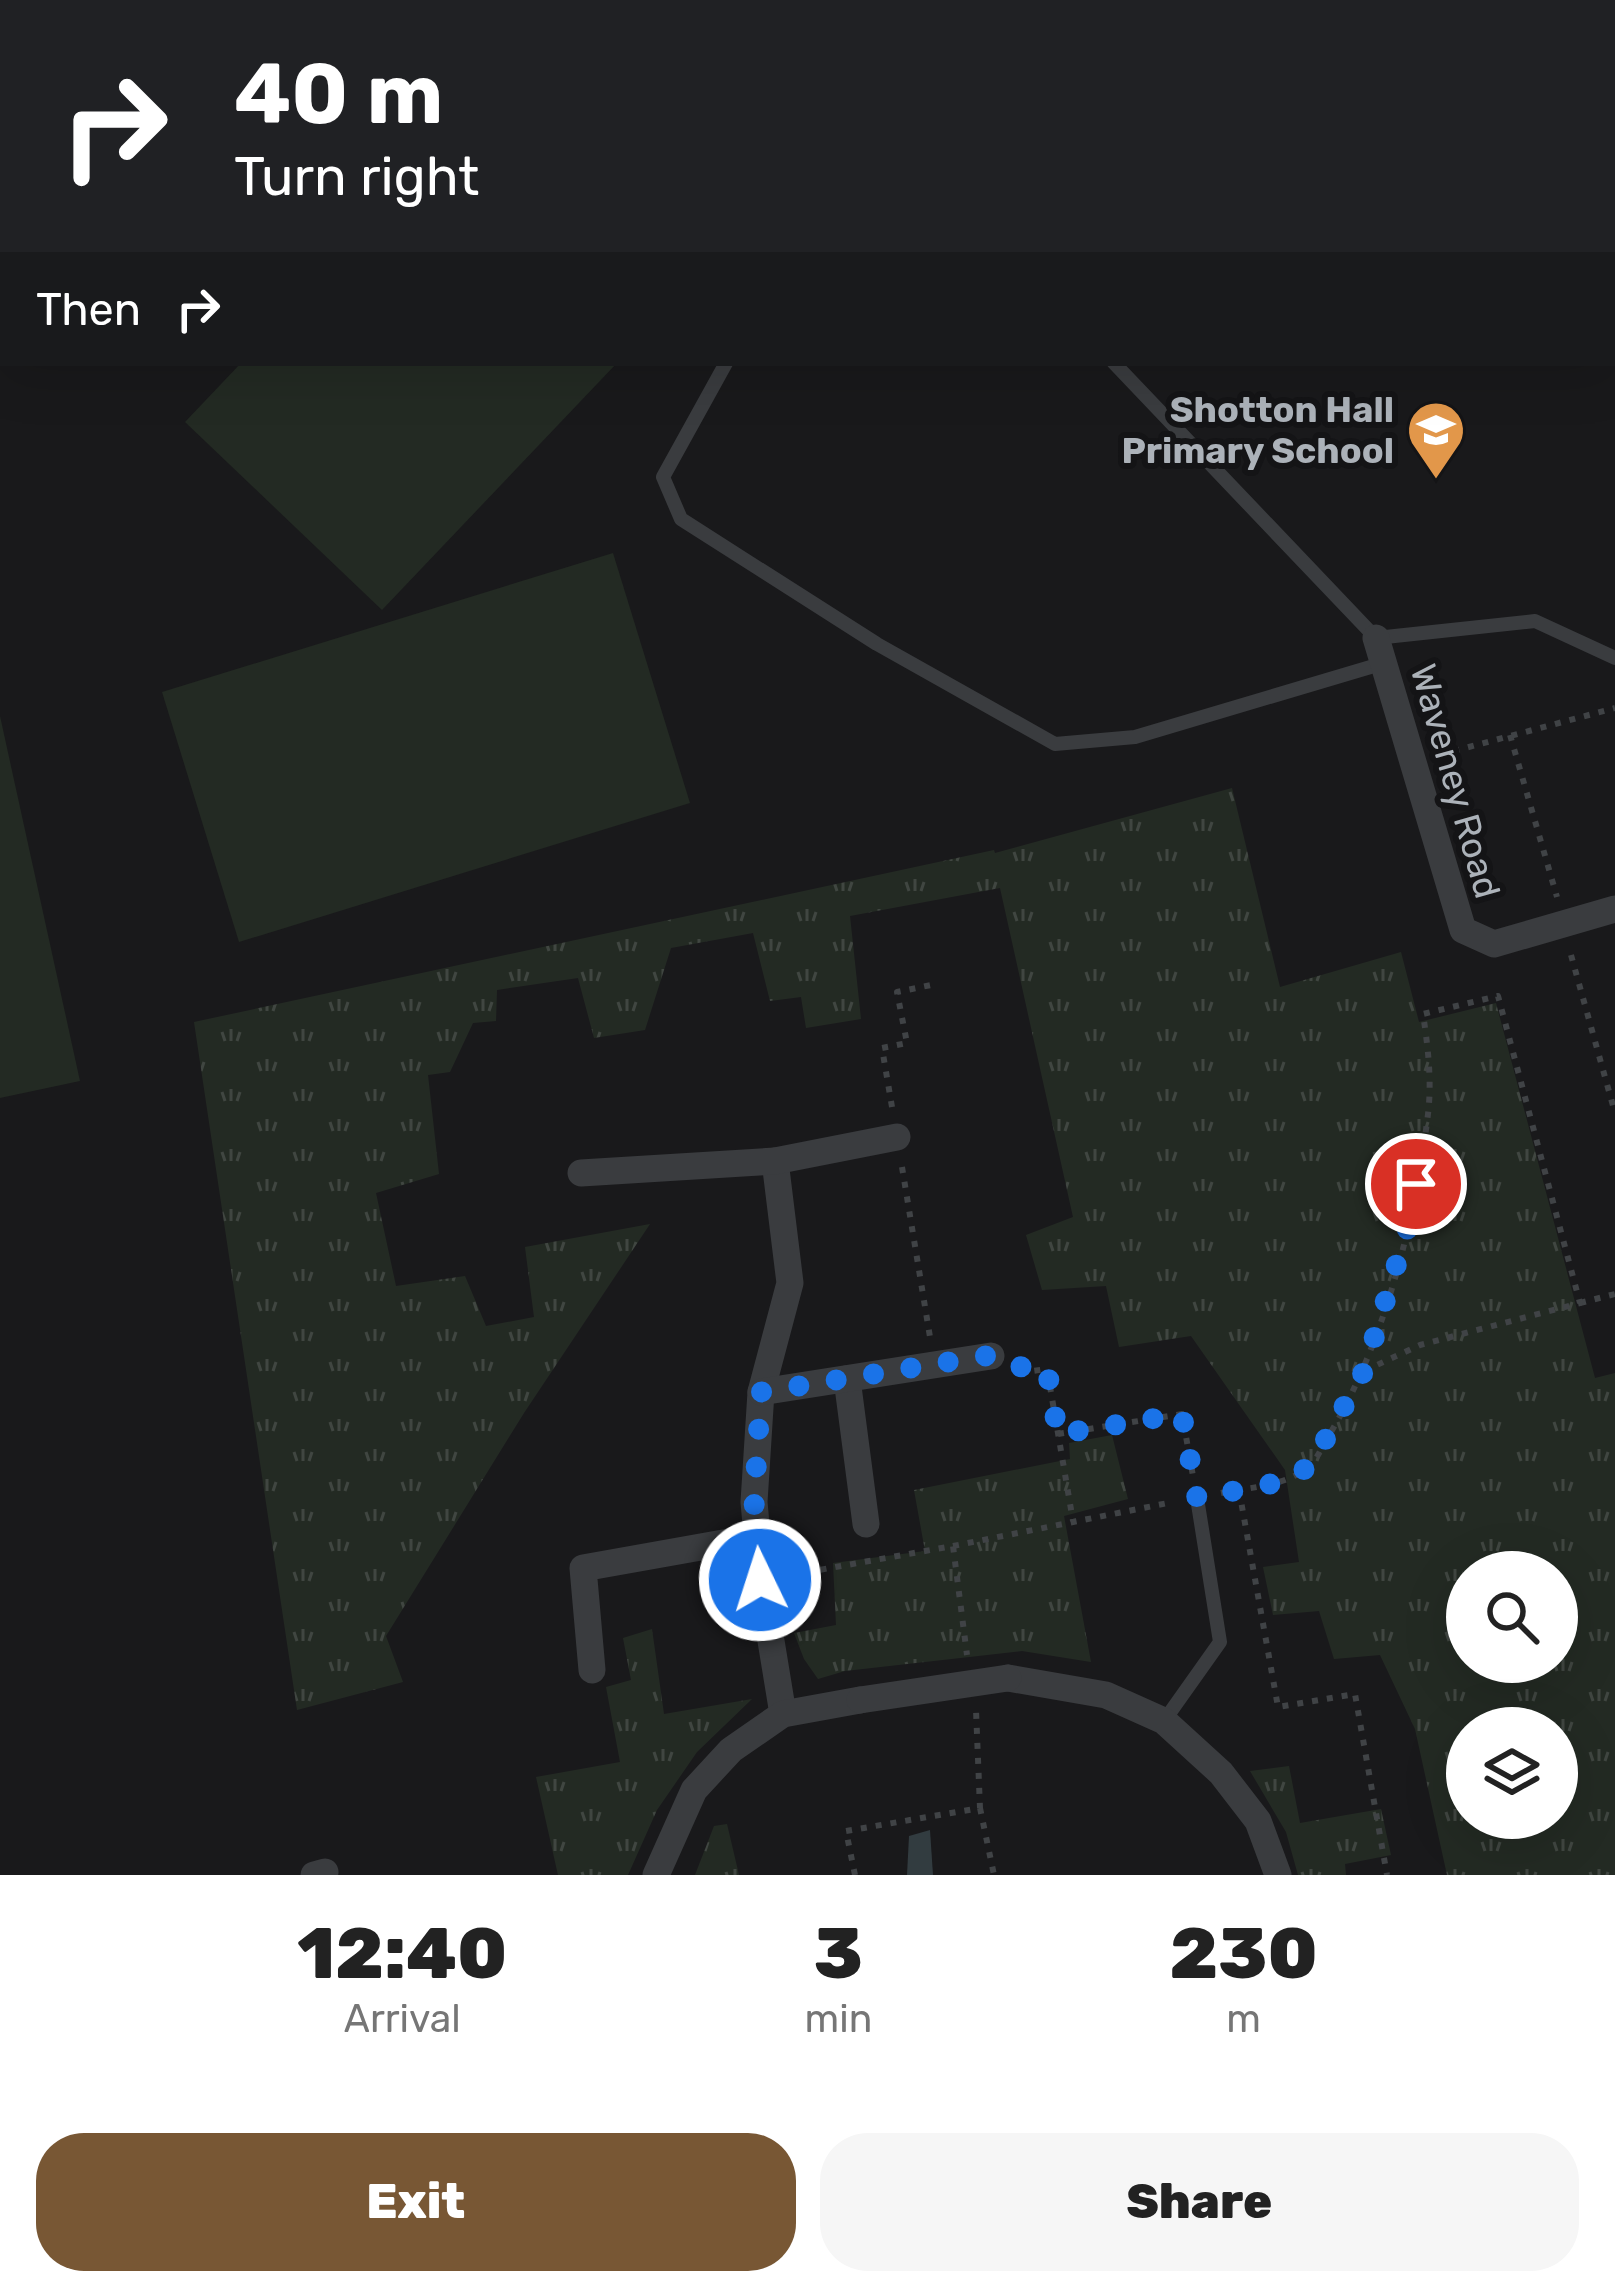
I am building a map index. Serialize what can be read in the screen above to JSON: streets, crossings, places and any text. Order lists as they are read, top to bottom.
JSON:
{
  "streets": {
    "street": ["Waveney Road"]
  },
  "places": {
    "school or university": ["Shotton Hall Primary School"]
  },
  "page": {
    "turn": ["40 m", "Turn right"],
    "then": "Then",
    "eta": [
      "12:40",
      "Arrival",
      "3",
      "min",
      "230",
      "m"
    ],
    "buttons": ["Exit", "Share"]
  }
}
